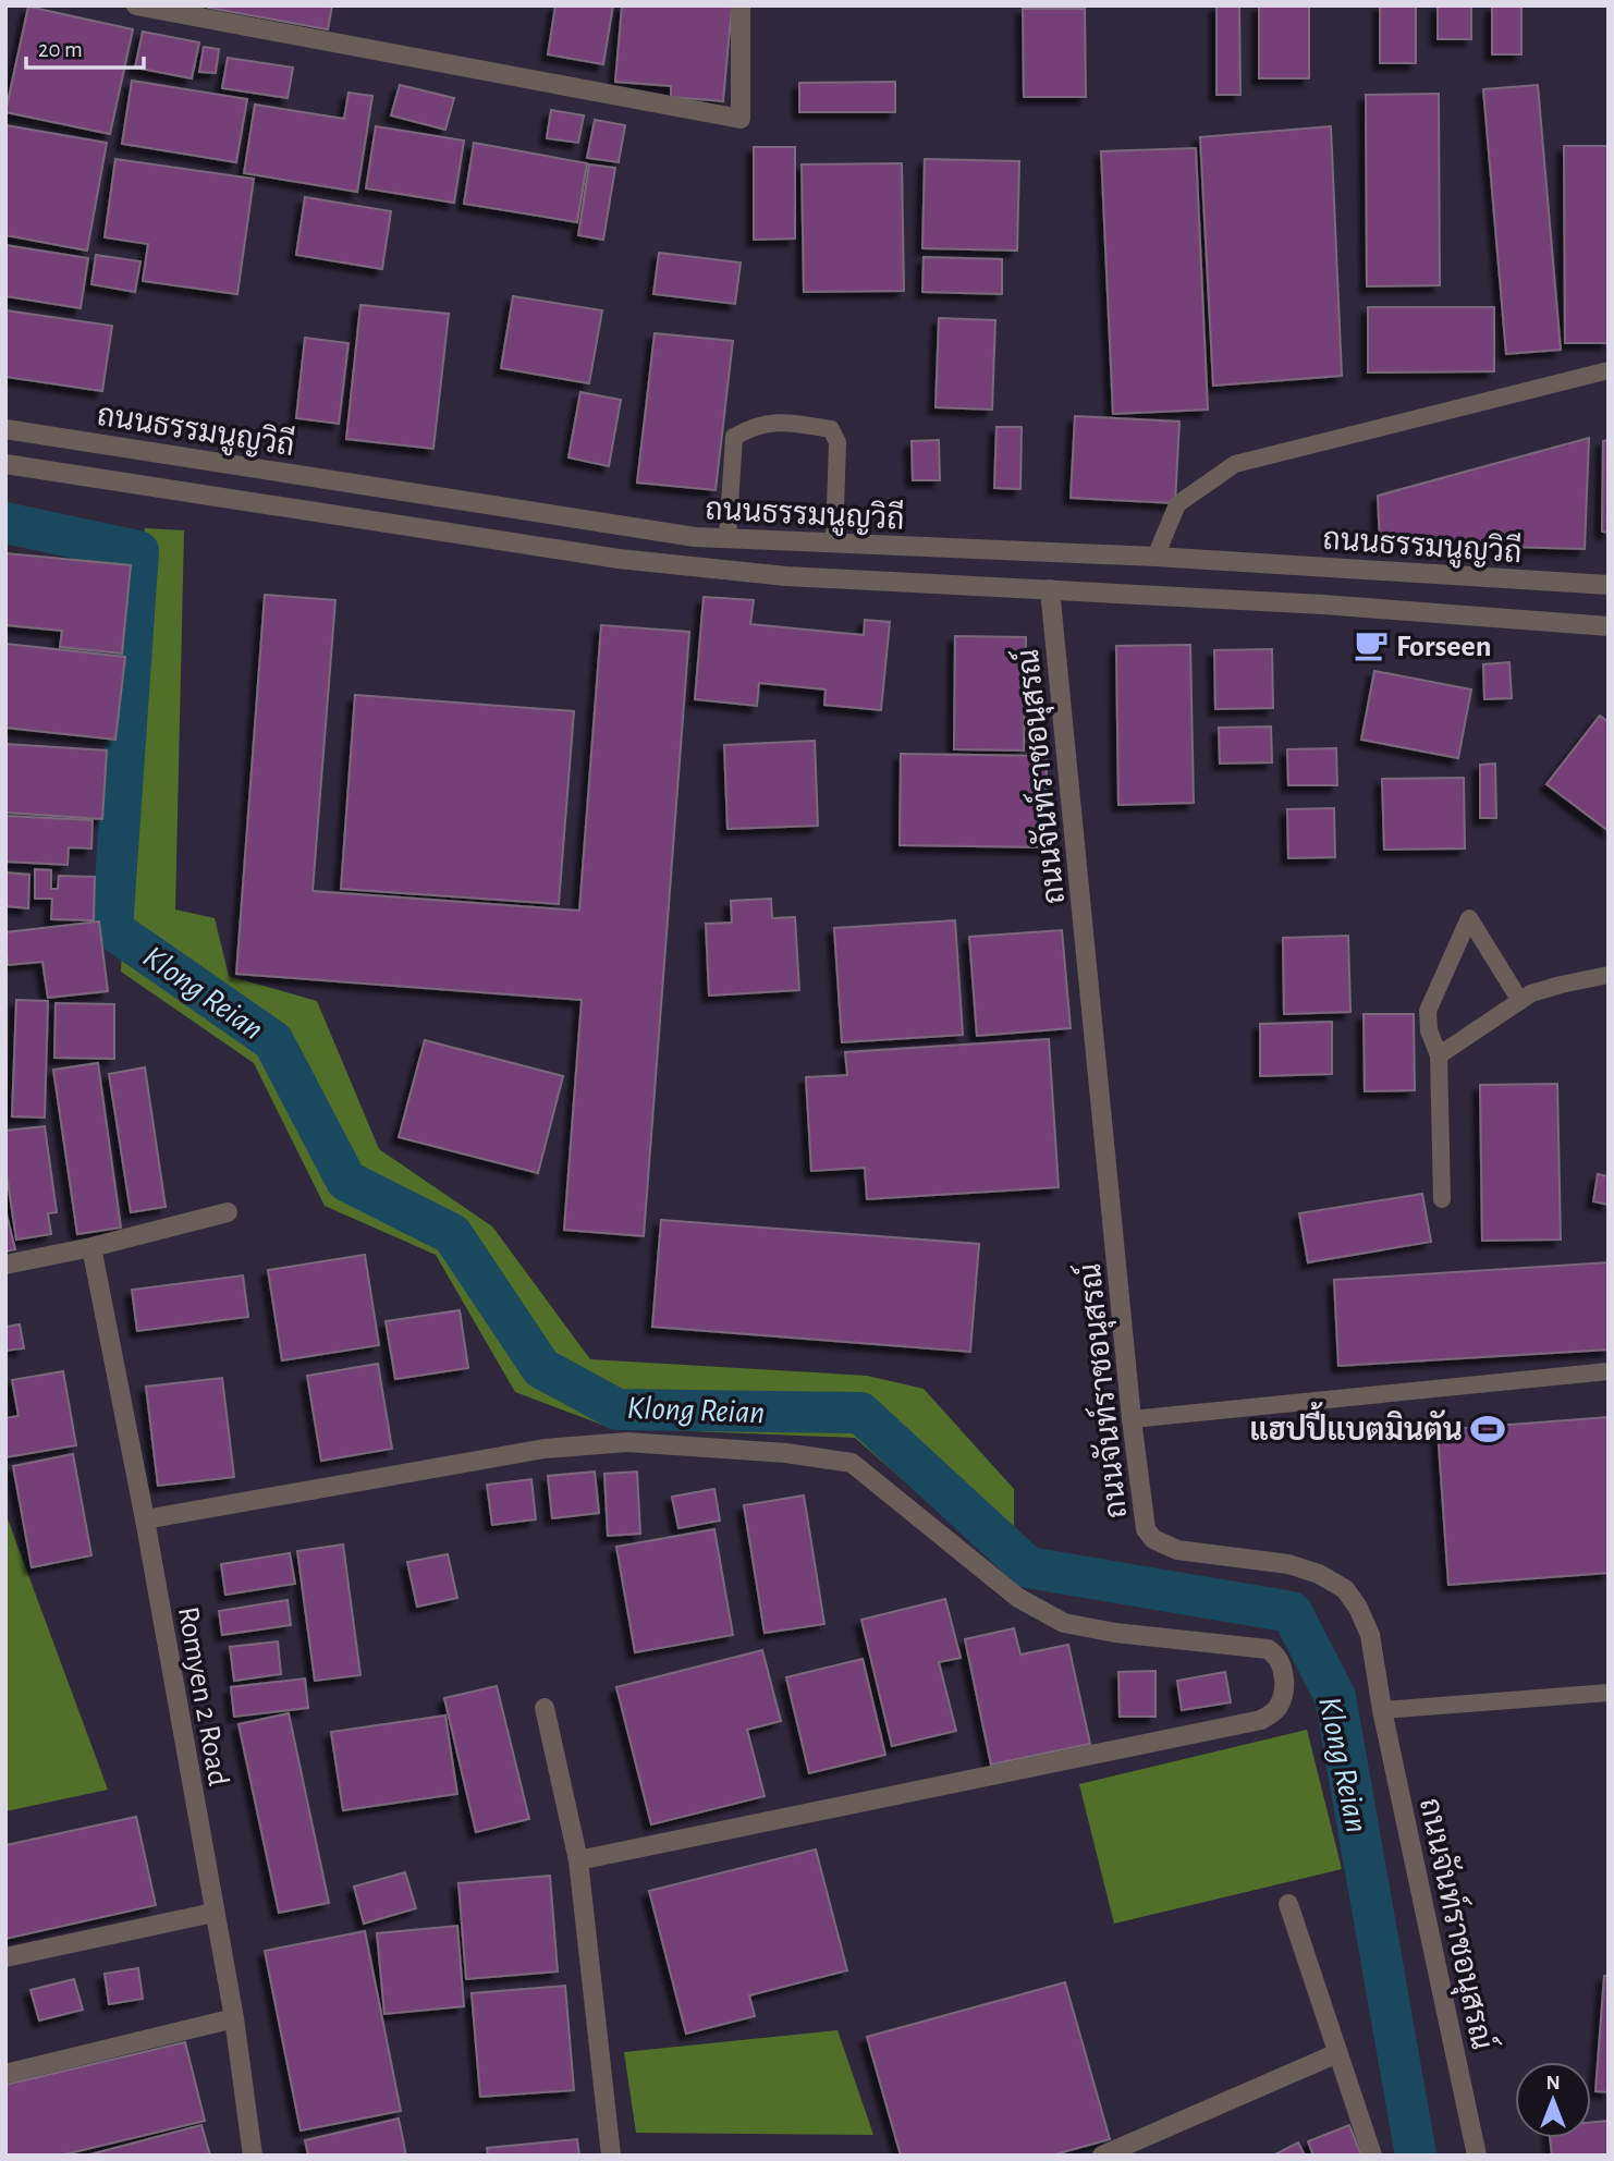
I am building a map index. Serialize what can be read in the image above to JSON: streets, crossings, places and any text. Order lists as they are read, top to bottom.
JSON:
{
  "streets": {
    "street": ["ถนนธรรมนูญวิถี", "ถนนจันท์ราชอนุสรณ์", "Romyen 2 Road"]
  },
  "crossings": [
    ["ถนนธรรมนูญวิถี", "ถนนจันท์ราชอนุสรณ์"]
  ],
  "water": ["Klong Reian"],
  "places": {
    "cafe": ["Forseen"],
    "sports": ["แฮปปี้แบตมินตัน"]
  },
  "scale_bar": "20 m",
  "north": "top"
}
